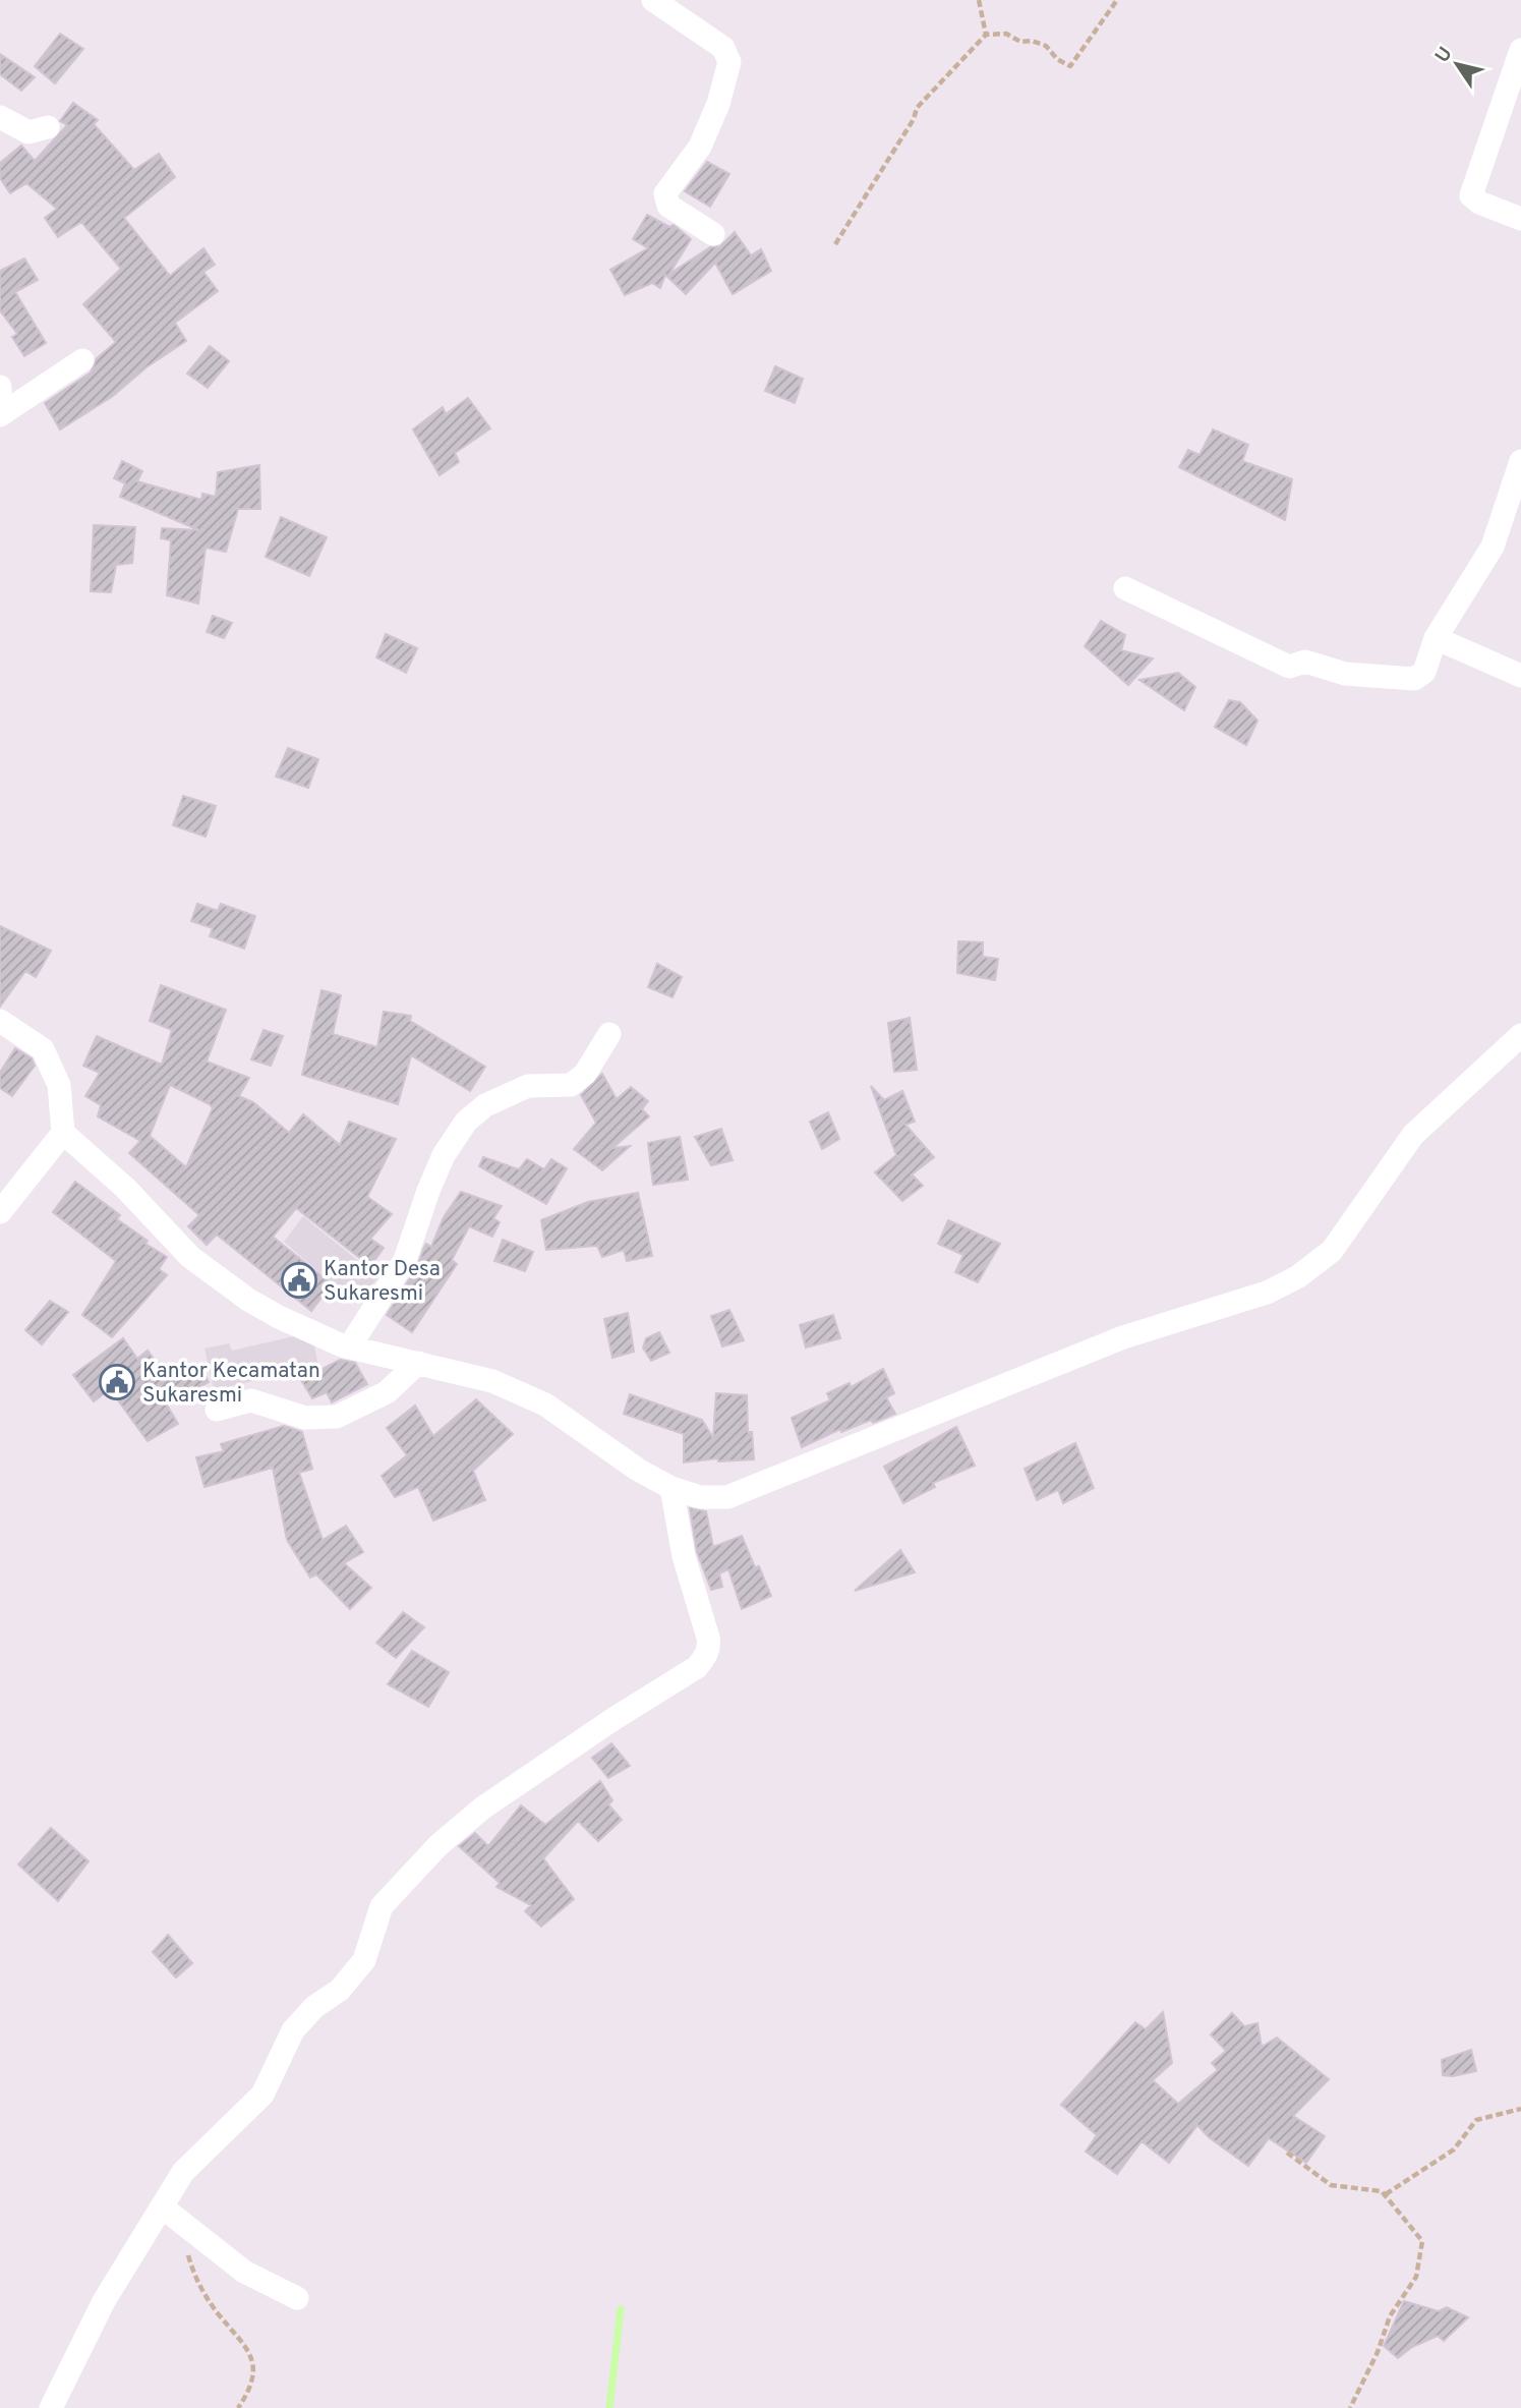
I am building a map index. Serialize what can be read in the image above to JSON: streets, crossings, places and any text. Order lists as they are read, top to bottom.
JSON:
{
  "places": {
    "public building": ["Kantor Desa Sukaresmi", "Kantor Kecamatan Sukaresmi"]
  },
  "north": "top left"
}
